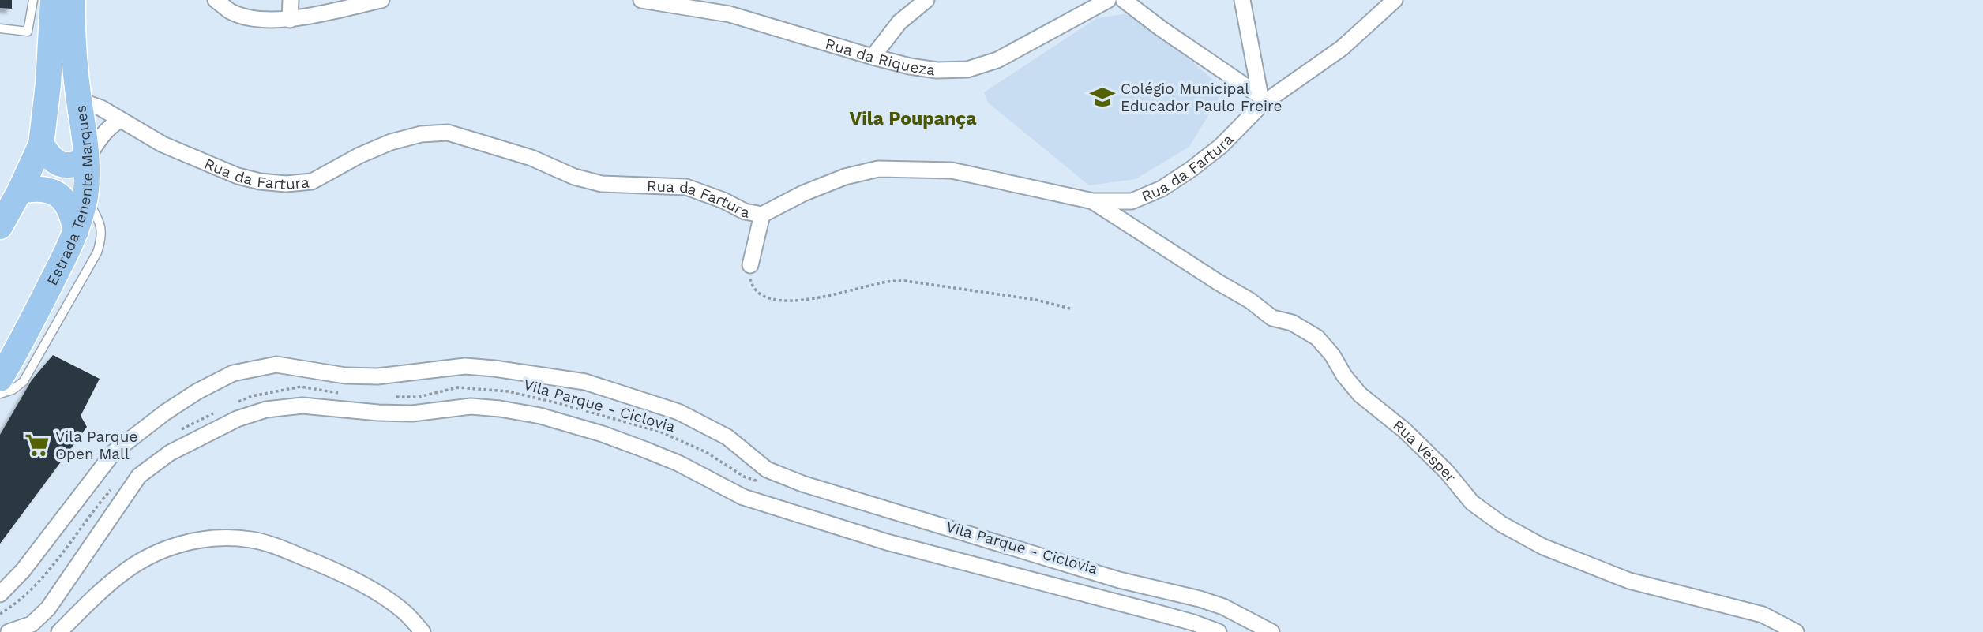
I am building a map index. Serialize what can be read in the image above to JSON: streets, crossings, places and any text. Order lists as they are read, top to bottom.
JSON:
{
  "streets": {
    "main road": ["Estrada Tenente Marques"],
    "street": ["Rua da Riqueza", "Rua da Fartura", "Rua Vésper"],
    "path": ["Vila Parque - Ciclovia"]
  },
  "crossings": [
    ["Rua da Fartura", "Estrada Tenente Marques"],
    ["Rua da Fartura", "Rua Vésper"]
  ],
  "districts": ["Vila Poupança"],
  "places": {
    "school or university": ["Colégio Municipal Educador Paulo Freire"],
    "supermarket": ["Vila Parque Open Mall"]
  }
}
